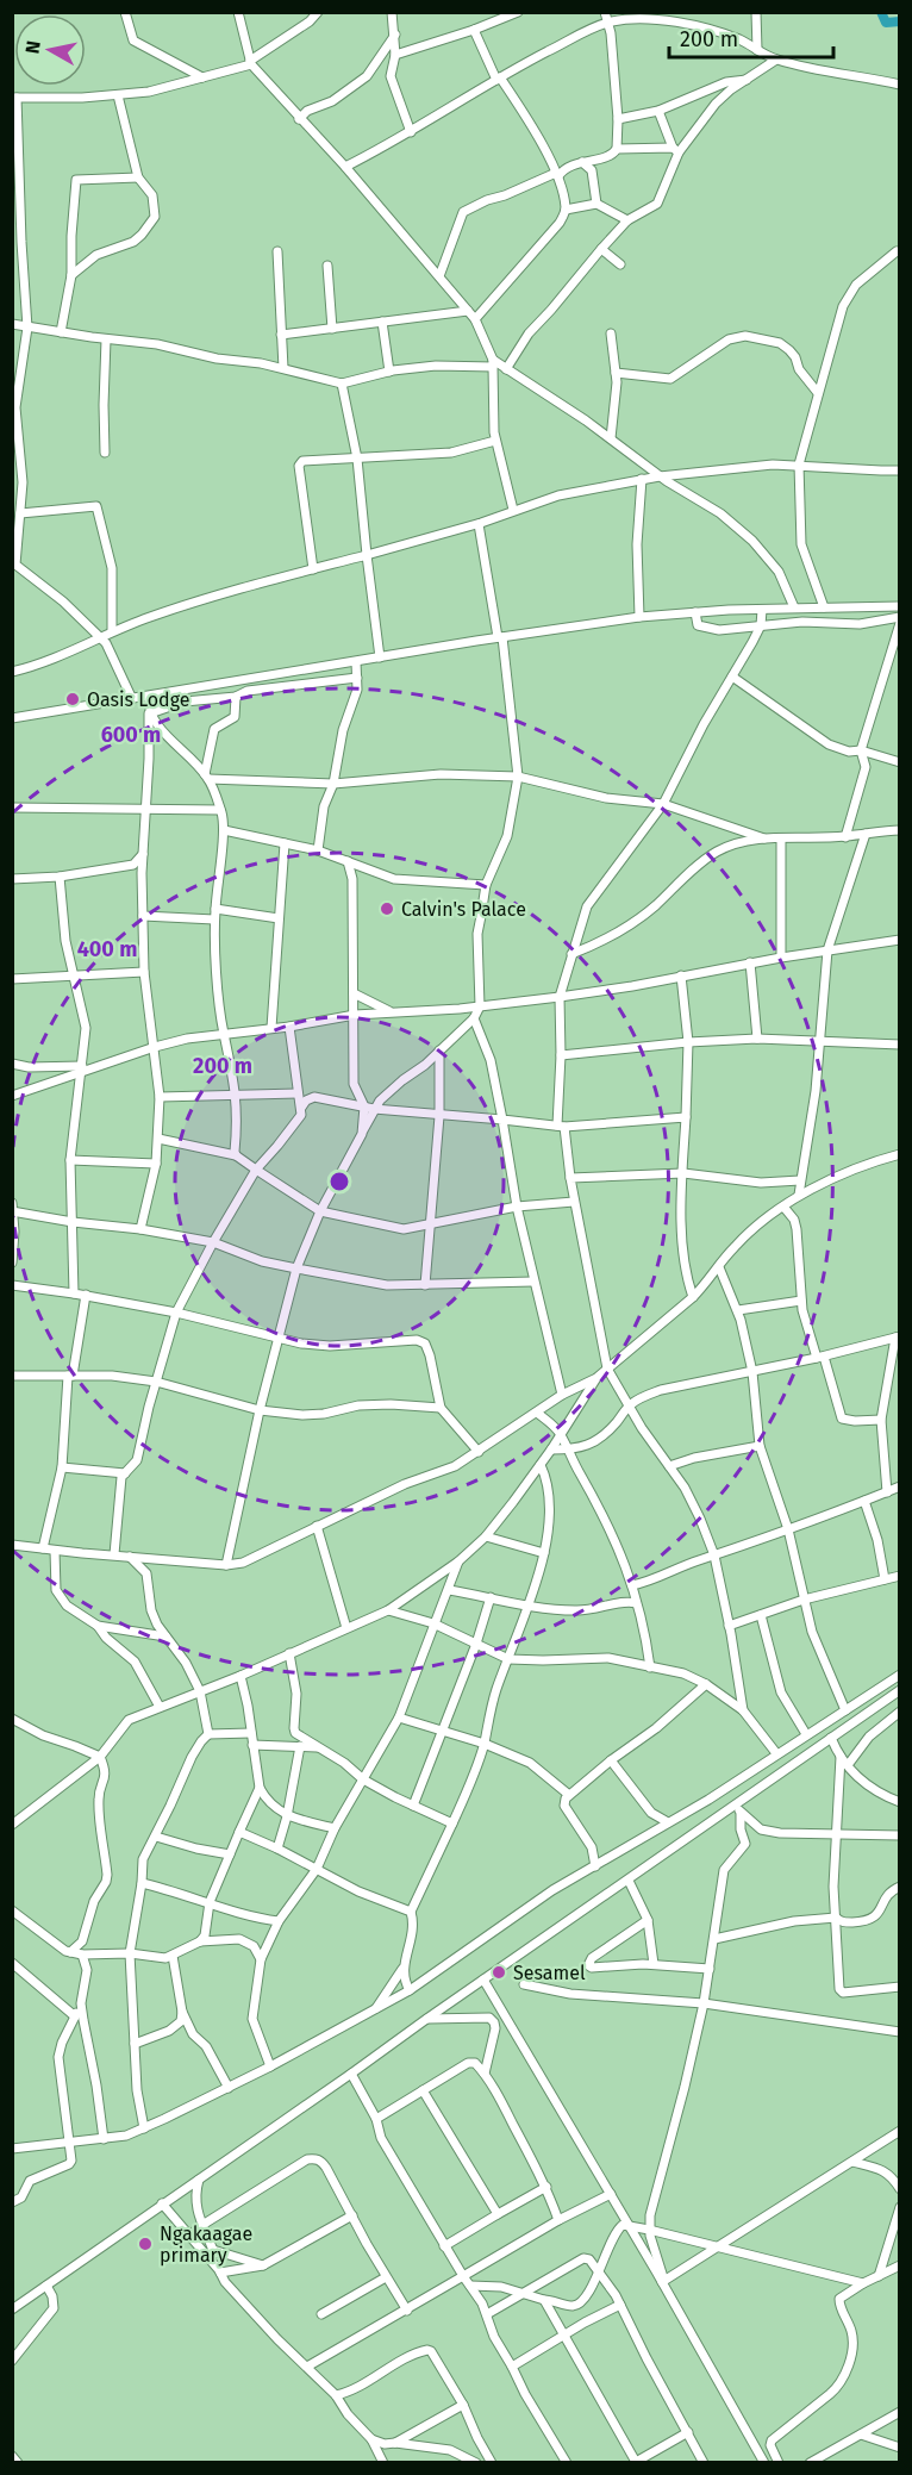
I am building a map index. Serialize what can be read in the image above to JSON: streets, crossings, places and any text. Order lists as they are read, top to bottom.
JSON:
{
  "places": [
    "Oasis Lodge",
    "Calvin's Palace",
    "Sesamel",
    "Ngakaagae primary"
  ],
  "scale_bar": "200 m",
  "north": "left",
  "rings": ["600 m", "400 m", "200 m"]
}
